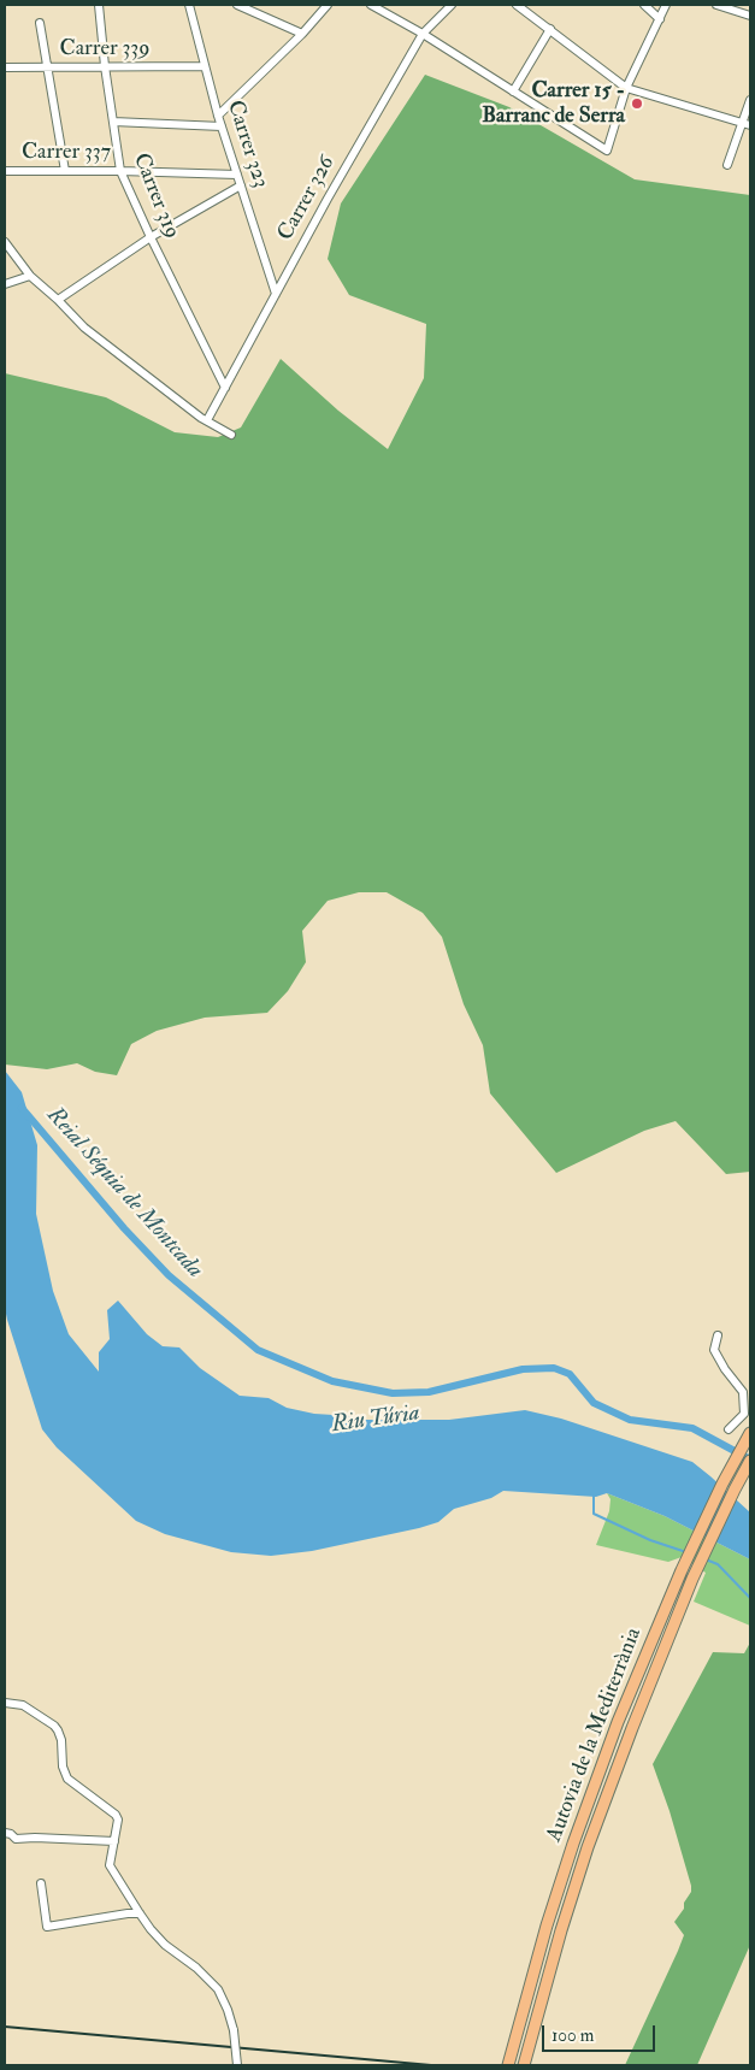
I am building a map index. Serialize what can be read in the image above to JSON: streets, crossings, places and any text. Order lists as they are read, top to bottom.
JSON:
{
  "streets": {
    "highway": ["Autovia de la Mediterrània"],
    "street": [
      "Carrer 339",
      "Carrer 323",
      "Carrer 337",
      "Carrer 319",
      "Carrer 326"
    ]
  },
  "crossings": [
    ["Carrer 339", "Carrer 323"],
    ["Carrer 339", "Carrer 319"],
    ["Carrer 323", "Carrer 337"],
    ["Carrer 323", "Carrer 326"],
    ["Carrer 337", "Carrer 319"],
    ["Carrer 319", "Carrer 326"]
  ],
  "water": ["Reial Séquia de Montcada", "Riu Túria"],
  "places": ["Carrer 15 - Barranc de Serra"],
  "scale_bar": "100 m"
}
